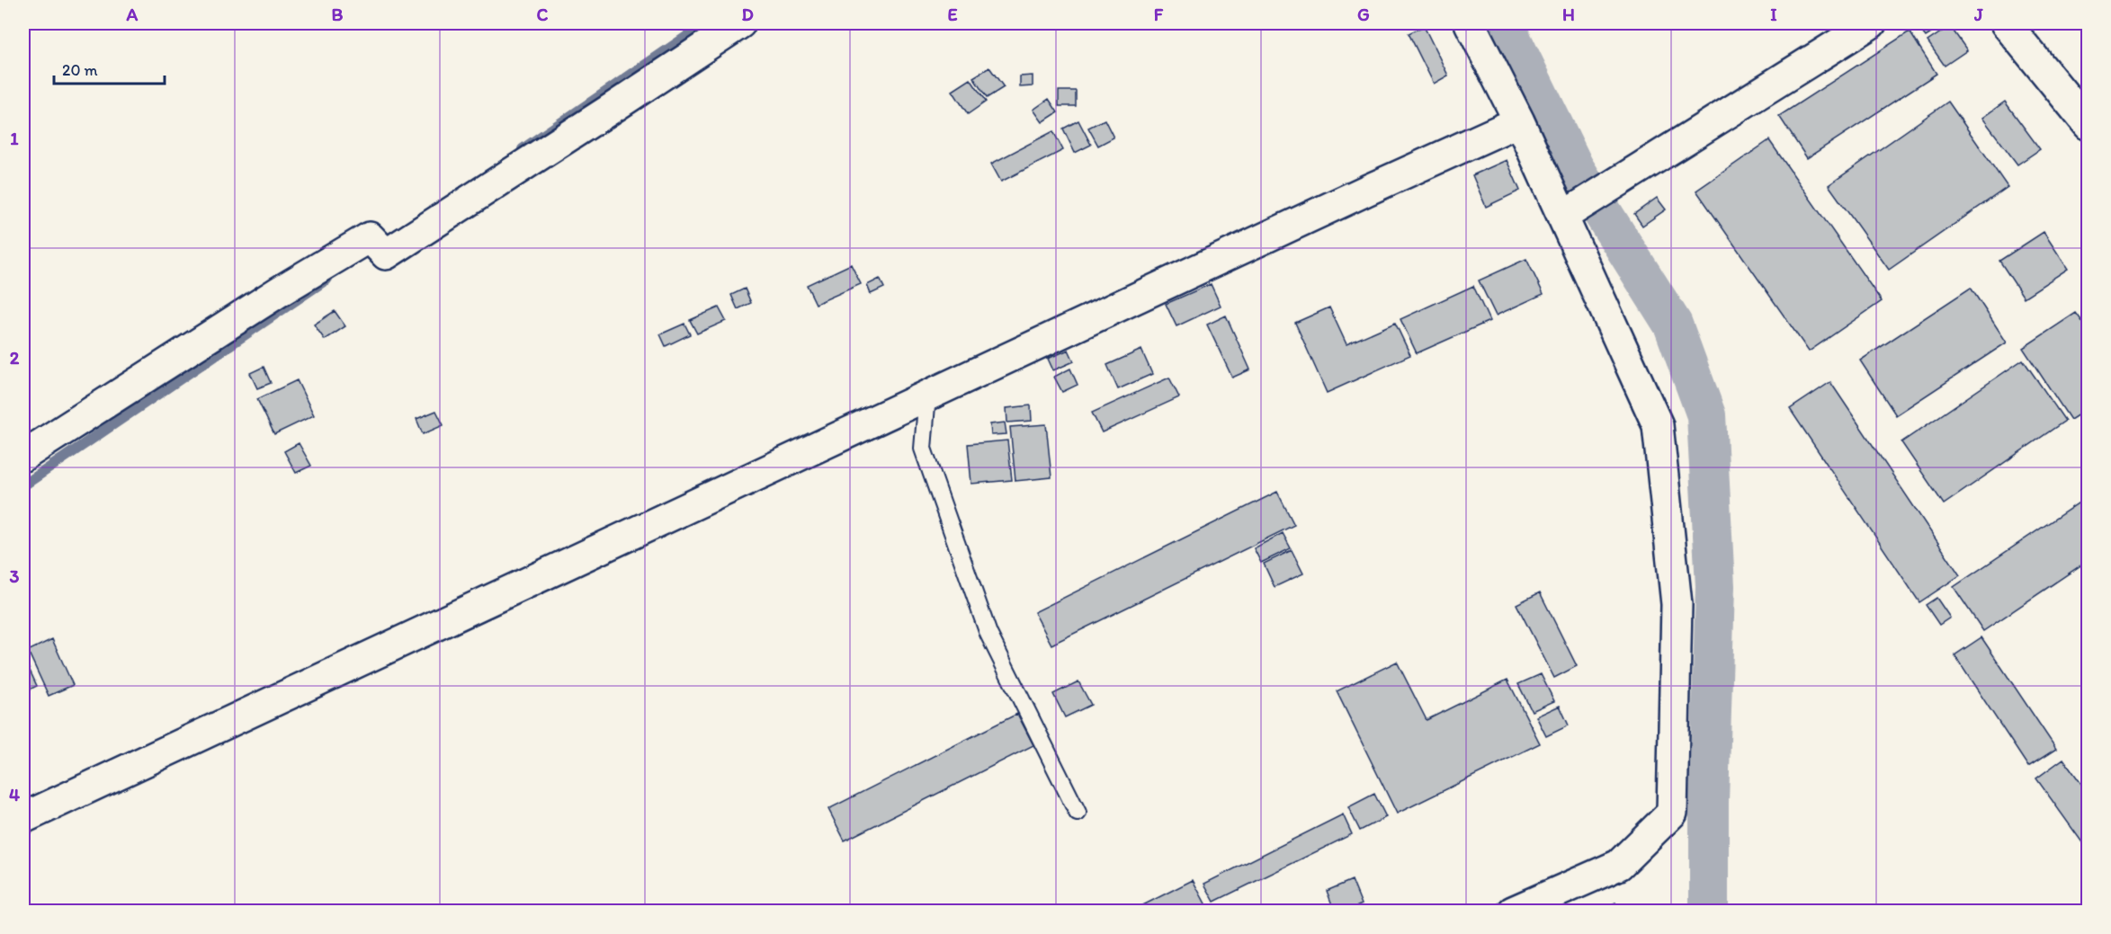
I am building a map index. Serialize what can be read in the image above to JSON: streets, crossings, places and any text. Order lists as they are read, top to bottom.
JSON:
{
  "scale_bar": "20 m",
  "grid": {
    "columns": [
      "A",
      "B",
      "C",
      "D",
      "E",
      "F",
      "G",
      "H",
      "I",
      "J"
    ],
    "rows": [
      "1",
      "2",
      "3",
      "4"
    ]
  }
}
